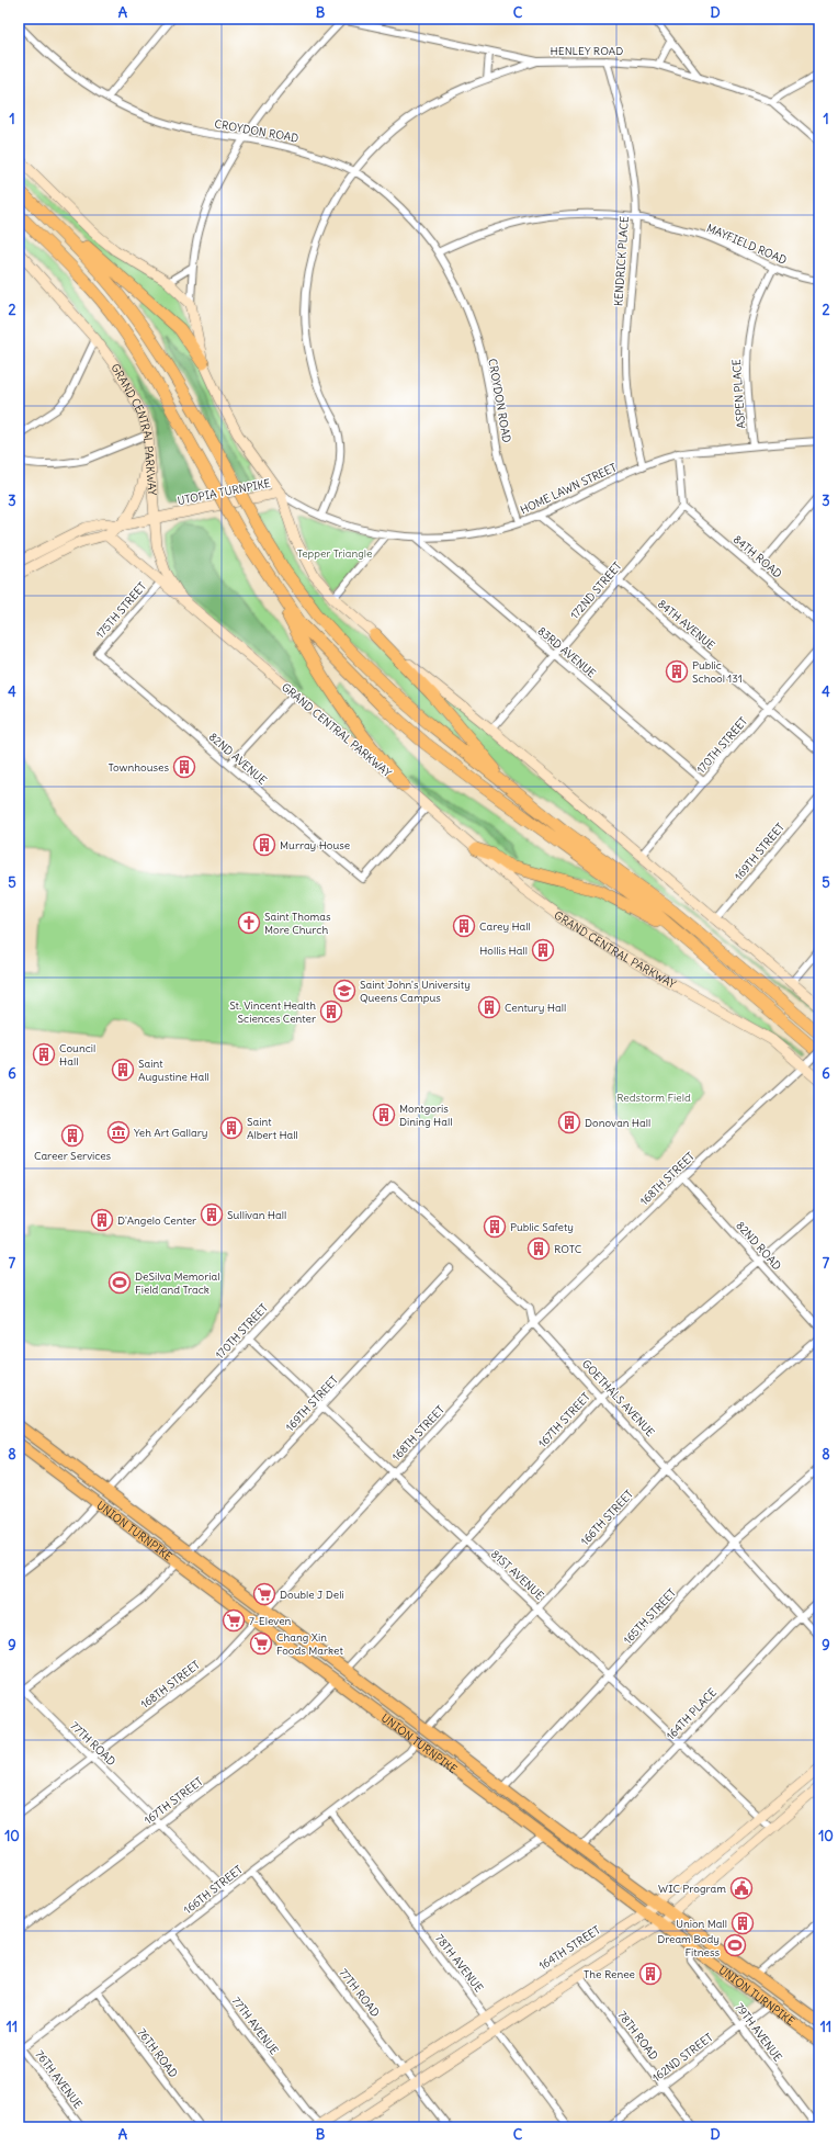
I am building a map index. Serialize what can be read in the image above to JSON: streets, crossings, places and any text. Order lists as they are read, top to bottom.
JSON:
{
  "streets": {
    "main road": [
      "GRAND CENTRAL PARKWAY",
      "UTOPIA TURNPIKE",
      "UNION TURNPIKE",
      "164TH STREET"
    ],
    "street": [
      "HENLEY ROAD",
      "CROYDON ROAD",
      "MAYFIELD ROAD",
      "KENDRICK PLACE",
      "ASPEN PLACE",
      "HOME LAWN STREET",
      "84TH ROAD",
      "172ND STREET",
      "175TH STREET",
      "84TH AVENUE",
      "83RD AVENUE",
      "170TH STREET",
      "82ND AVENUE",
      "169TH STREET",
      "168TH STREET",
      "82ND ROAD",
      "GOETHALS AVENUE",
      "167TH STREET",
      "166TH STREET",
      "81ST AVENUE",
      "165TH STREET",
      "164TH PLACE",
      "77TH ROAD",
      "78TH AVENUE",
      "77TH AVENUE",
      "79TH AVENUE",
      "78TH ROAD",
      "76TH ROAD",
      "162ND STREET",
      "76TH AVENUE"
    ]
  },
  "crossings": [
    ["HENLEY ROAD", "KENDRICK PLACE"],
    ["CROYDON ROAD", "MAYFIELD ROAD"],
    ["CROYDON ROAD", "HOME LAWN STREET"],
    ["MAYFIELD ROAD", "KENDRICK PLACE"],
    ["MAYFIELD ROAD", "ASPEN PLACE"],
    ["KENDRICK PLACE", "HOME LAWN STREET"],
    ["ASPEN PLACE", "HOME LAWN STREET"],
    ["GRAND CENTRAL PARKWAY", "UTOPIA TURNPIKE"],
    ["GRAND CENTRAL PARKWAY", "82ND AVENUE"],
    ["GRAND CENTRAL PARKWAY", "168TH STREET"],
    ["HOME LAWN STREET", "UTOPIA TURNPIKE"],
    ["HOME LAWN STREET", "84TH AVENUE"],
    ["HOME LAWN STREET", "83RD AVENUE"],
    ["84TH ROAD", "172ND STREET"],
    ["172ND STREET", "84TH AVENUE"],
    ["172ND STREET", "83RD AVENUE"],
    ["175TH STREET", "82ND AVENUE"],
    ["84TH AVENUE", "170TH STREET"],
    ["83RD AVENUE", "170TH STREET"],
    ["170TH STREET", "GOETHALS AVENUE"],
    ["170TH STREET", "UNION TURNPIKE"],
    ["170TH STREET", "81ST AVENUE"],
    ["169TH STREET", "UNION TURNPIKE"],
    ["169TH STREET", "81ST AVENUE"],
    ["168TH STREET", "82ND ROAD"],
    ["168TH STREET", "GOETHALS AVENUE"],
    ["168TH STREET", "UNION TURNPIKE"],
    ["168TH STREET", "81ST AVENUE"],
    ["168TH STREET", "77TH ROAD"],
    ["82ND ROAD", "167TH STREET"],
    ["GOETHALS AVENUE", "167TH STREET"],
    ["GOETHALS AVENUE", "166TH STREET"],
    ["GOETHALS AVENUE", "165TH STREET"],
    ["GOETHALS AVENUE", "164TH PLACE"],
    ["167TH STREET", "UNION TURNPIKE"],
    ["167TH STREET", "81ST AVENUE"],
    ["167TH STREET", "77TH ROAD"],
    ["166TH STREET", "UNION TURNPIKE"],
    ["166TH STREET", "81ST AVENUE"],
    ["166TH STREET", "77TH ROAD"],
    ["166TH STREET", "78TH AVENUE"],
    ["166TH STREET", "77TH AVENUE"],
    ["166TH STREET", "76TH ROAD"],
    ["166TH STREET", "76TH AVENUE"],
    ["UNION TURNPIKE", "165TH STREET"],
    ["UNION TURNPIKE", "164TH PLACE"],
    ["UNION TURNPIKE", "164TH STREET"],
    ["UNION TURNPIKE", "79TH AVENUE"],
    ["UNION TURNPIKE", "162ND STREET"],
    ["81ST AVENUE", "165TH STREET"],
    ["81ST AVENUE", "164TH PLACE"],
    ["81ST AVENUE", "164TH STREET"],
    ["77TH ROAD", "164TH STREET"],
    ["164TH STREET", "78TH AVENUE"],
    ["164TH STREET", "77TH AVENUE"],
    ["79TH AVENUE", "162ND STREET"],
    ["78TH ROAD", "162ND STREET"]
  ],
  "parks": ["Tepper Triangle", "Redstorm Field"],
  "places": {
    "building": [
      "Public School 131",
      "Townhouses",
      "Murray House",
      "Carey Hall",
      "Hollis Hall",
      "Century Hall",
      "St. Vincent Health Sciences Center",
      "Council Hall",
      "Saint Augustine Hall",
      "Montgoris Dining Hall",
      "Donovan Hall",
      "Saint Albert Hall",
      "Career Services",
      "Sullivan Hall",
      "D'Angelo Center",
      "Public Safety",
      "ROTC",
      "Union Mall",
      "The Renee"
    ],
    "church": ["Saint Thomas More Church"],
    "school or university": ["Saint John's University Queens Campus"],
    "museum": ["Yeh Art Gallary"],
    "sports": ["DeSilva Memorial Field and Track", "Dream Body Fitness"],
    "supermarket": ["Double J Deli", "7-Eleven", "Chang Xin Foods Market"],
    "public building": ["WIC Program"]
  },
  "grid": {
    "columns": [
      "A",
      "B",
      "C",
      "D"
    ],
    "rows": [
      "1",
      "2",
      "3",
      "4",
      "5",
      "6",
      "7",
      "8",
      "9",
      "10",
      "11"
    ]
  }
}
